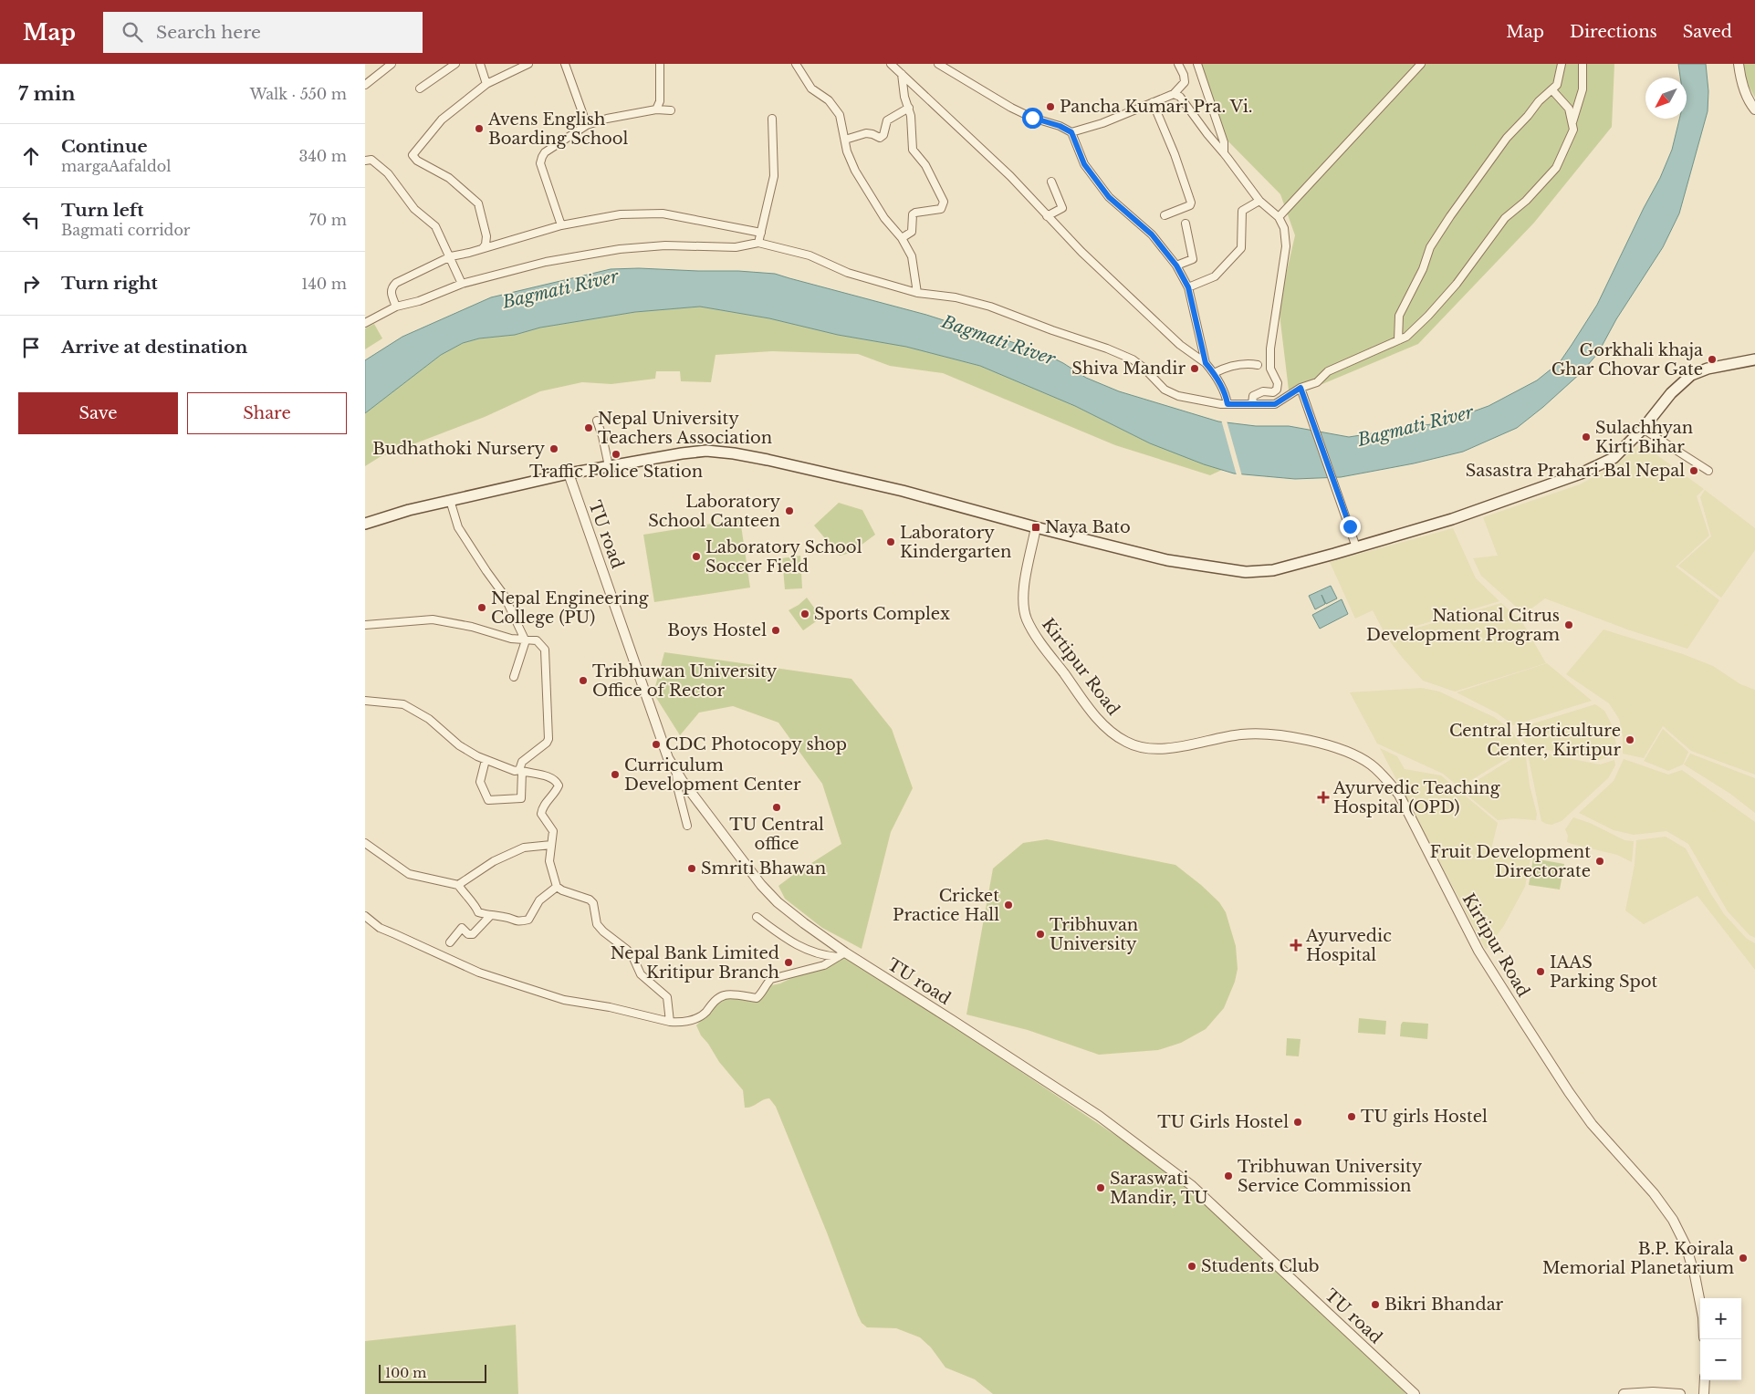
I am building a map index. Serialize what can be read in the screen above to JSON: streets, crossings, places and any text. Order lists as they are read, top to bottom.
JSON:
{
  "streets": {
    "street": ["TU road", "Kirtipur Road"]
  },
  "water": ["Bagmati River"],
  "places": {
    "other": [
      "Pancha Kumari Pra. Vi.",
      "Avens English Boarding School",
      "Gorkhali khaja Ghar Chovar Gate",
      "Shiva Mandir",
      "Nepal University Teachers Association",
      "Sulachhyan Kirti Bihar",
      "Budhathoki Nursery",
      "Traffic Police Station",
      "Sasastra Prahari Bal Nepal",
      "Laboratory School Canteen",
      "Laboratory Kindergarten",
      "Laboratory School Soccer Field",
      "Nepal Engineering College (PU)",
      "Sports Complex",
      "National Citrus Development Program",
      "Boys Hostel",
      "Tribhuwan University Office of Rector",
      "Central Horticulture Center, Kirtipur",
      "CDC Photocopy shop",
      "Curriculum Development Center",
      "TU Central office",
      "Fruit Development Directorate",
      "Smriti Bhawan",
      "Cricket Practice Hall",
      "Tribhuvan University",
      "Nepal Bank Limited Kritipur Branch",
      "IAAS Parking Spot",
      "TU girls Hostel",
      "TU Girls Hostel",
      "Tribhuwan University Service Commission",
      "Saraswati Mandir, TU",
      "B.P. Koirala Memorial Planetarium",
      "Students Club",
      "Bikri Bhandar"
    ],
    "transit": ["Naya Bato"],
    "health": ["Ayurvedic Teaching Hospital (OPD)", "Ayurvedic Hospital"]
  },
  "scale_bar": "100 m",
  "north": "bottom left",
  "page": {
    "header": "Map",
    "search": "Search here",
    "nav": ["Map", "Directions", "Saved"],
    "heading": ["7 min", "Walk · 550 m"],
    "list": [
      ["Continue", "margaAafaldol", "340 m"],
      ["Turn left", "Bagmati corridor", "70 m"],
      ["Turn right", "140 m"],
      "Arrive at destination"
    ],
    "buttons": ["Save", "Share"],
    "map_buttons": ["+", "−"],
    "scale": "100 m"
  }
}
